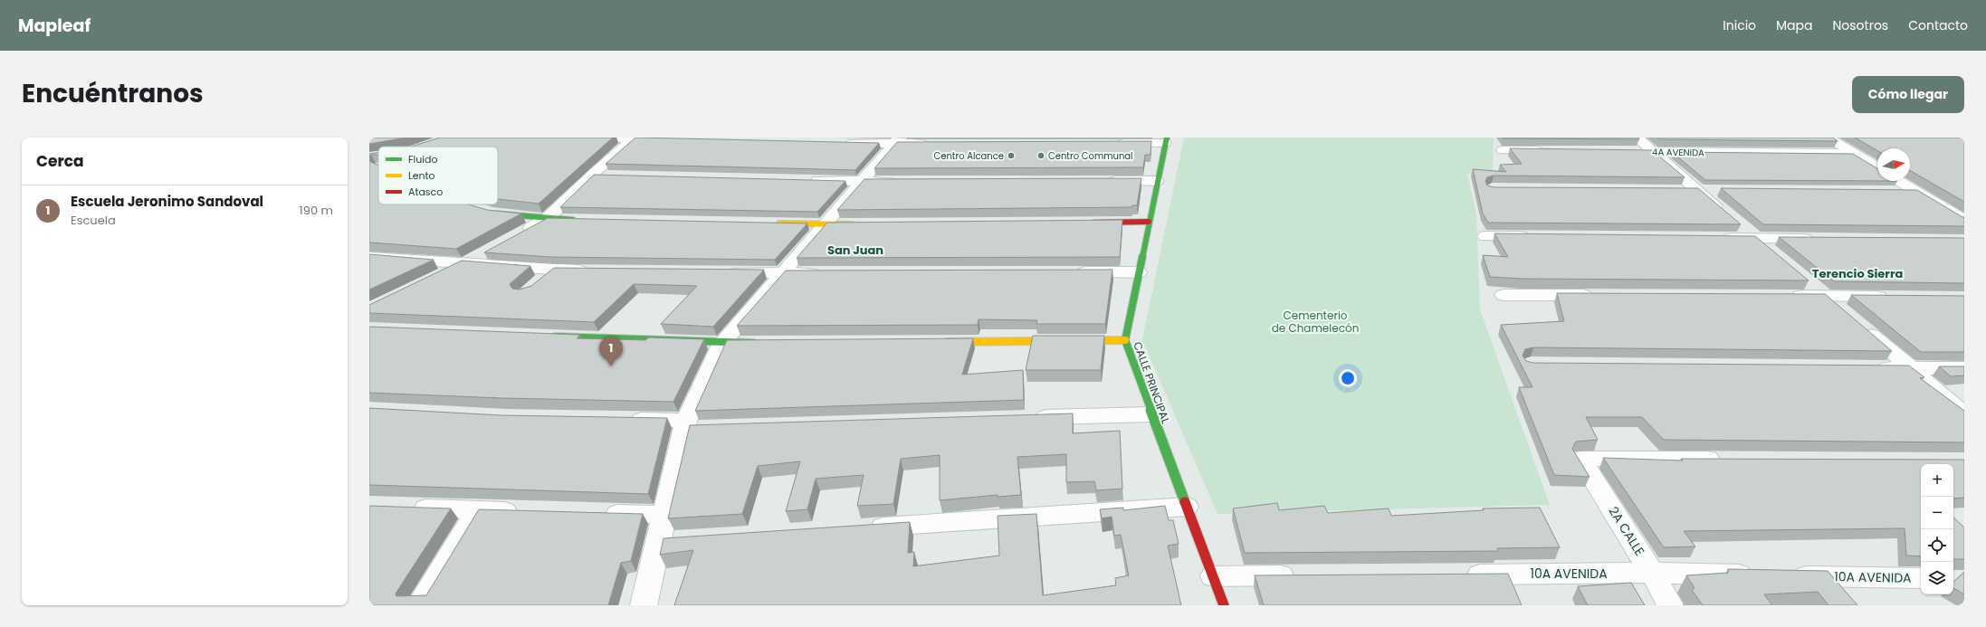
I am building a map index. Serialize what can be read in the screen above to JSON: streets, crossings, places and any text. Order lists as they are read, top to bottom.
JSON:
{
  "streets": {
    "street": [
      "4A AVENIDA",
      "CALLE PRINCIPAL",
      "2A CALLE",
      "10A AVENIDA"
    ]
  },
  "crossings": [
    ["2A CALLE", "10A AVENIDA"]
  ],
  "districts": ["San Juan", "Terencio Sierra"],
  "parks": ["Cementerio de Chamelecón"],
  "places": ["Centro Alcance", "Centro Communal"],
  "legend": ["Fluido", "Lento", "Atasco"],
  "north": "right",
  "page": {
    "header": "Mapleaf",
    "nav": [
      "Inicio",
      "Mapa",
      "Nosotros",
      "Contacto"
    ],
    "title": "Encuéntranos",
    "buttons": "Cómo llegar",
    "heading": "Cerca",
    "list": [
      {
        "mark": "1",
        "name": "Escuela Jeronimo Sandoval",
        "note": "Escuela",
        "value": "190 m"
      }
    ],
    "pins": "1",
    "map_buttons": ["+", "−"]
  }
}
